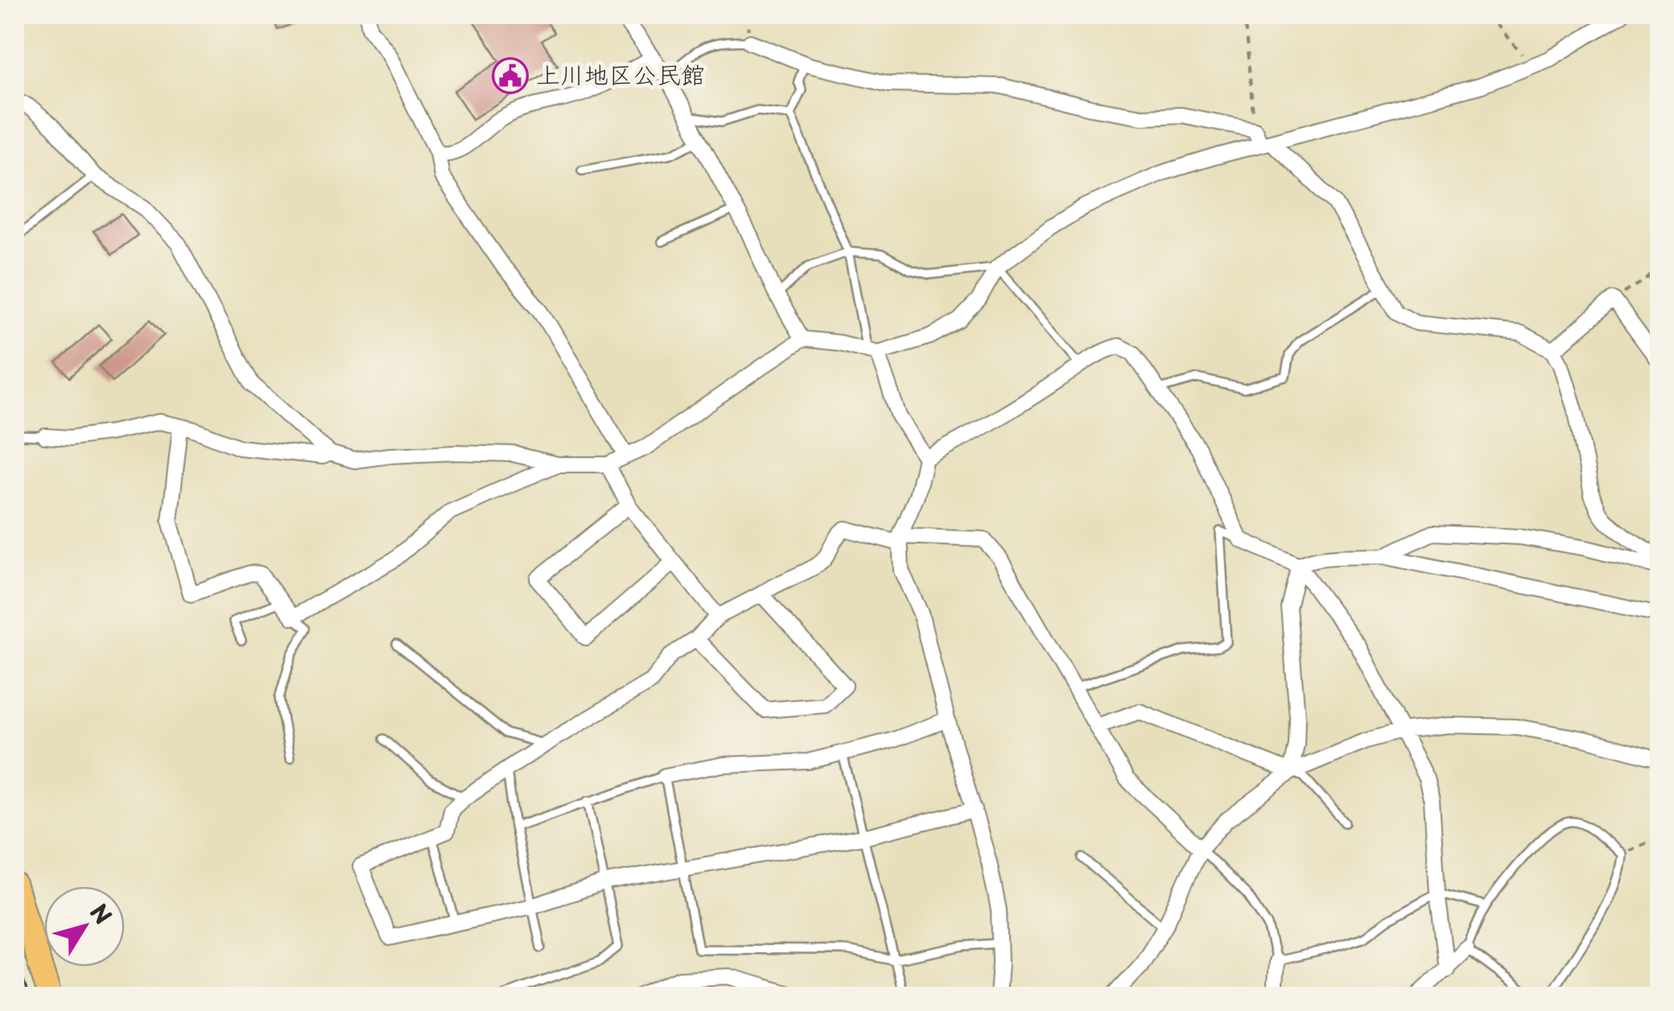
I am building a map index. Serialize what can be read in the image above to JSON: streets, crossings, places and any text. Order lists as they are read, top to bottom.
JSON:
{
  "places": {
    "public building": ["上川地区公民館"]
  },
  "north": "top right"
}
